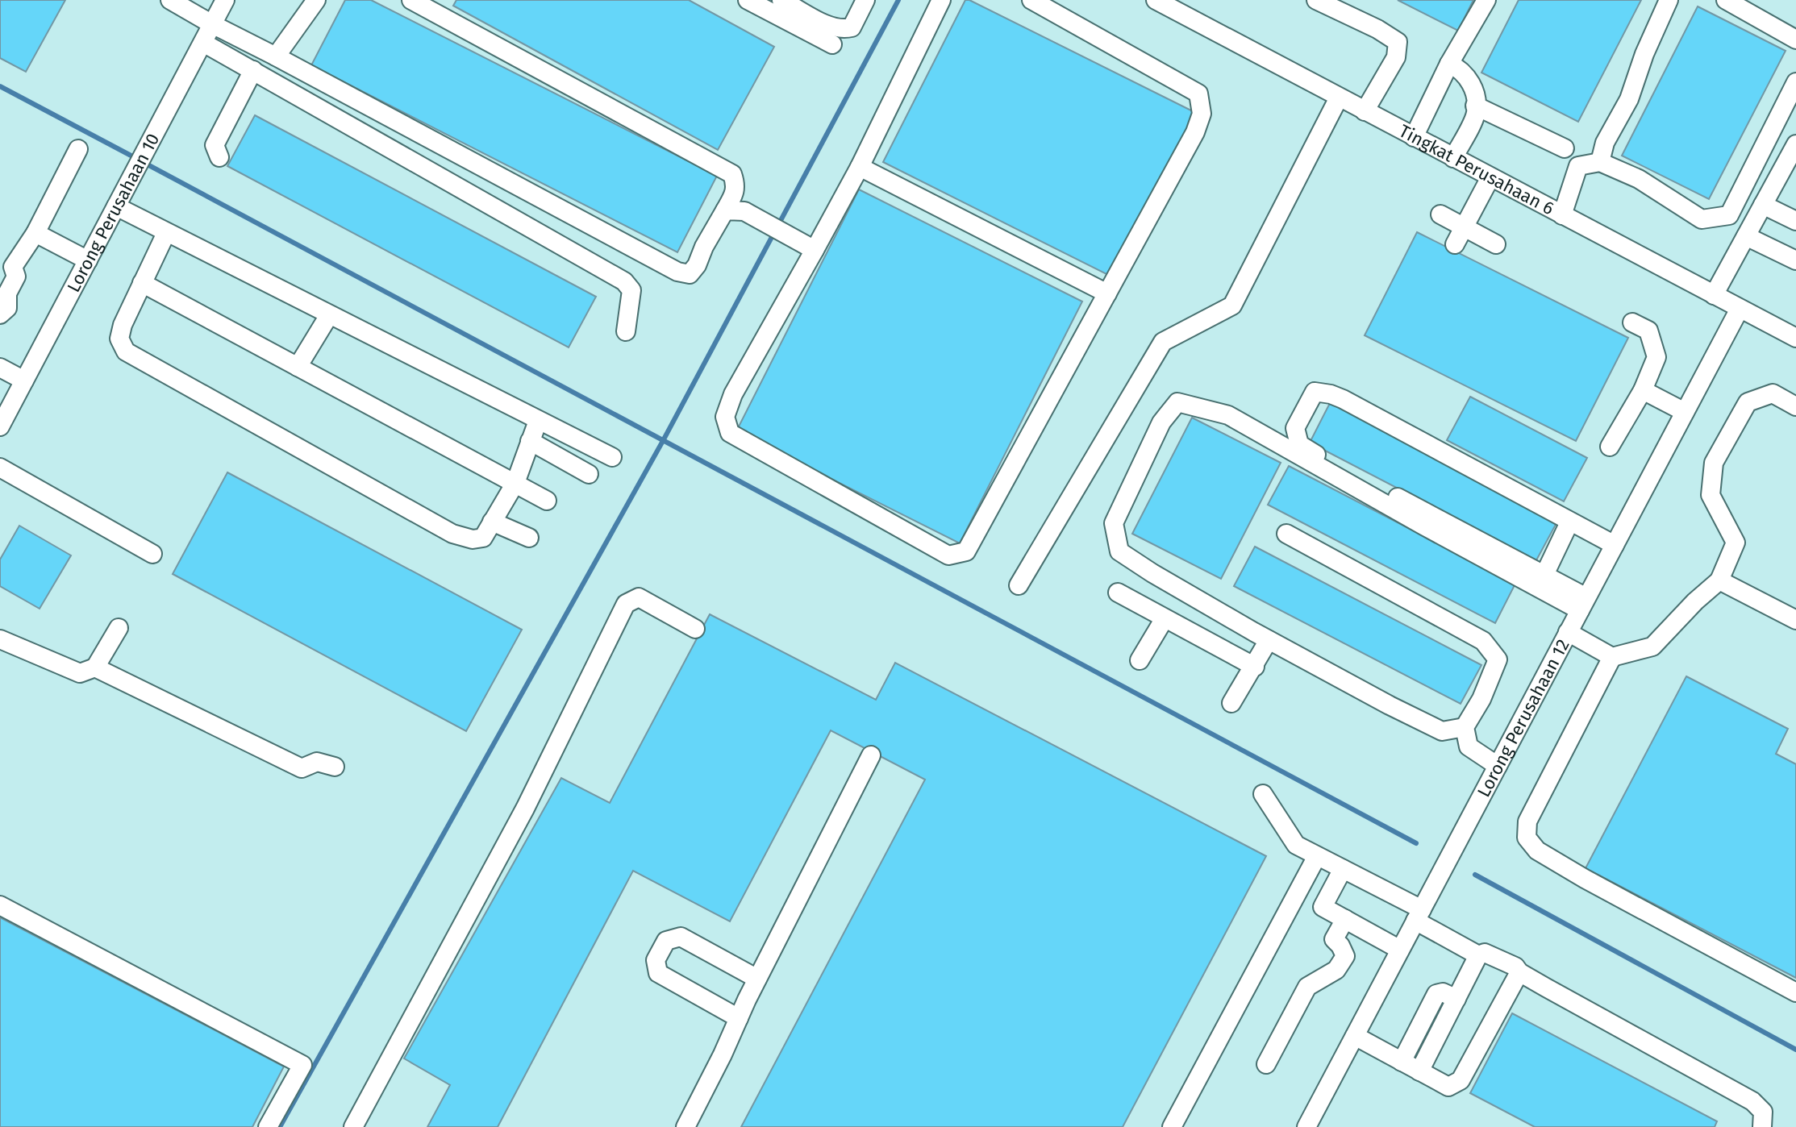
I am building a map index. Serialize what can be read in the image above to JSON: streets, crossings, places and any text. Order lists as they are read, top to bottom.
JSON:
{
  "streets": {
    "street": ["Tingkat Perusahaan 6", "Lorong Perusahaan 10", "Lorong Perusahaan 12"]
  },
  "crossings": [
    ["Tingkat Perusahaan 6", "Lorong Perusahaan 12"]
  ]
}
